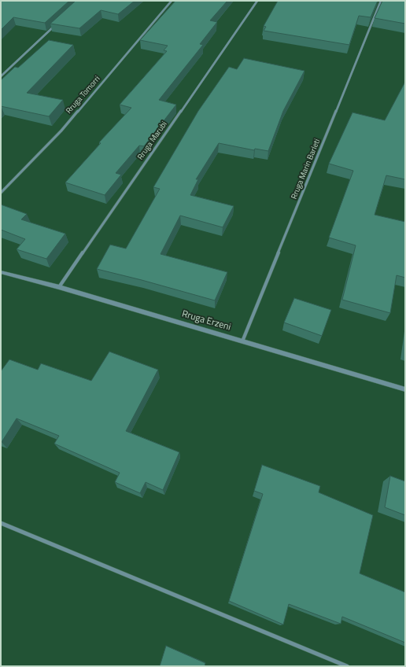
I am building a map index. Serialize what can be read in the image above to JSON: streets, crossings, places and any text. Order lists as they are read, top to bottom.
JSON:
{
  "streets": {
    "street": [
      "Rruga Tomorri",
      "Rruga Marubi",
      "Rruga Marin Barleti",
      "Rruga Erzeni"
    ]
  },
  "crossings": [
    ["Rruga Marubi", "Rruga Erzeni"],
    ["Rruga Marin Barleti", "Rruga Erzeni"]
  ]
}
